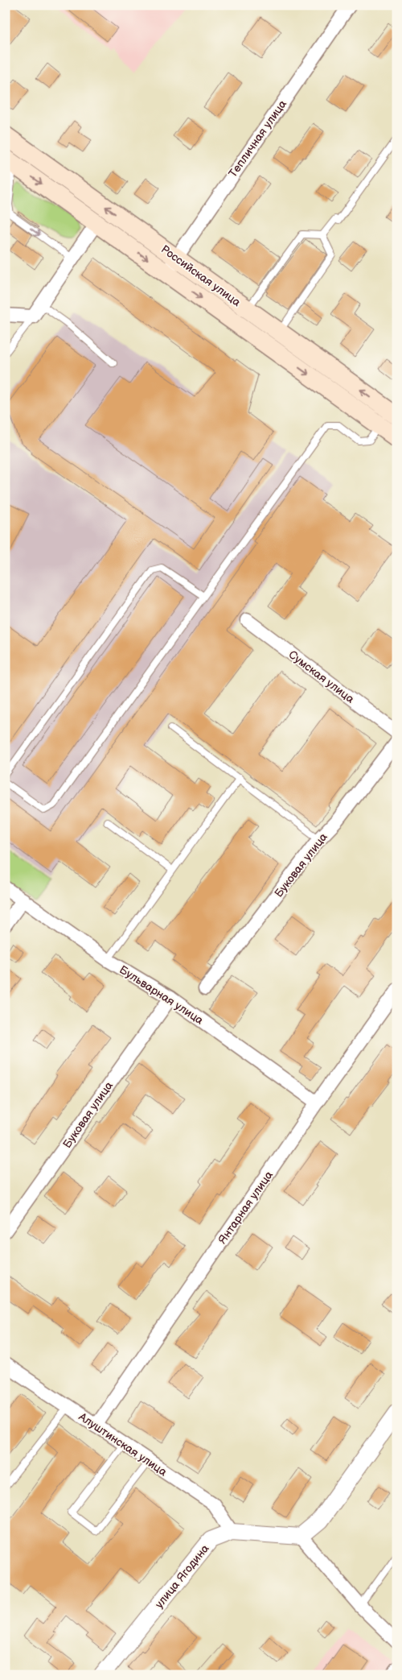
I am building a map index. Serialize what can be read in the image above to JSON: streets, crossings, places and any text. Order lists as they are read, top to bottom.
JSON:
{
  "streets": {
    "main road": ["Российская улица"],
    "street": [
      "Тепличная улица",
      "Сумская улица",
      "Буковая улица",
      "Бульварная улица",
      "Янтарная улица",
      "Алуштинская улица",
      "улица Ягодина"
    ]
  },
  "crossings": [
    ["Тепличная улица", "Российская улица"],
    ["Буковая улица", "Бульварная улица"],
    ["Бульварная улица", "Янтарная улица"],
    ["Янтарная улица", "Алуштинская улица"],
    ["Алуштинская улица", "улица Ягодина"]
  ]
}
